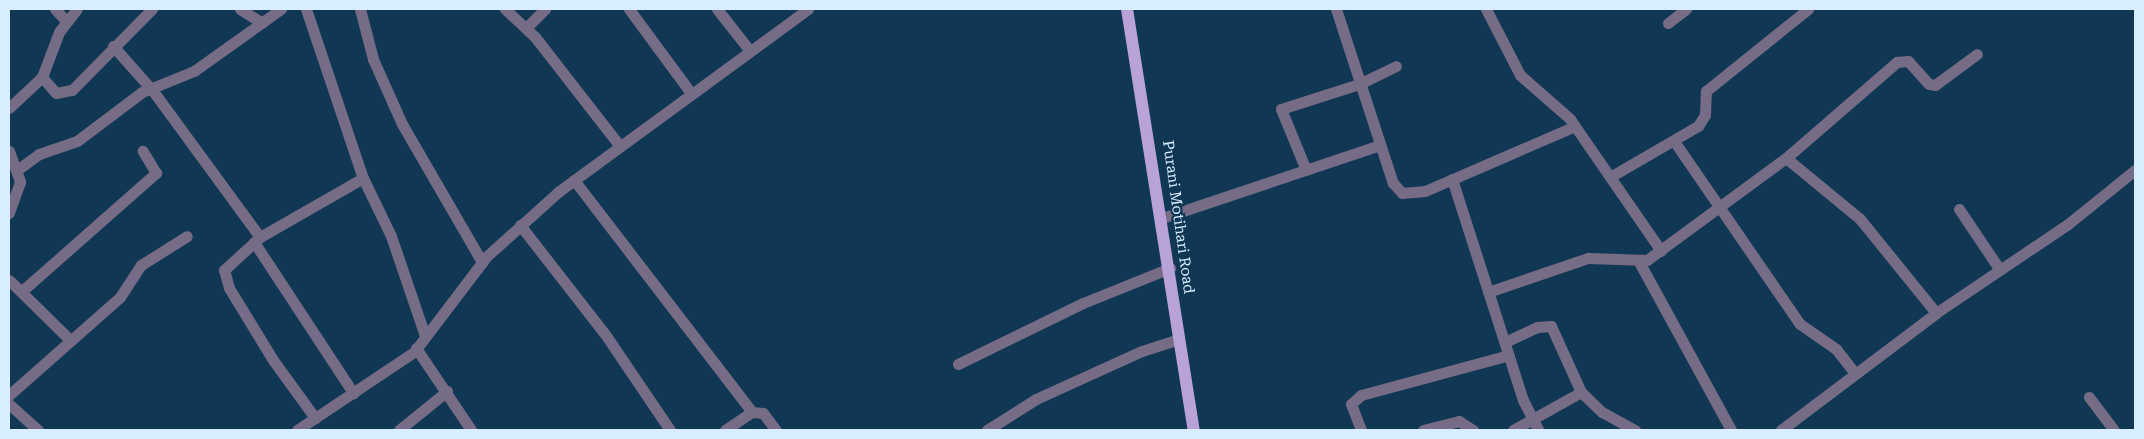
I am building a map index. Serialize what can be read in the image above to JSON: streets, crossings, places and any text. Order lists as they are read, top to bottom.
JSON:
{
  "streets": {
    "main road": ["Purani Motihari Road"]
  }
}
